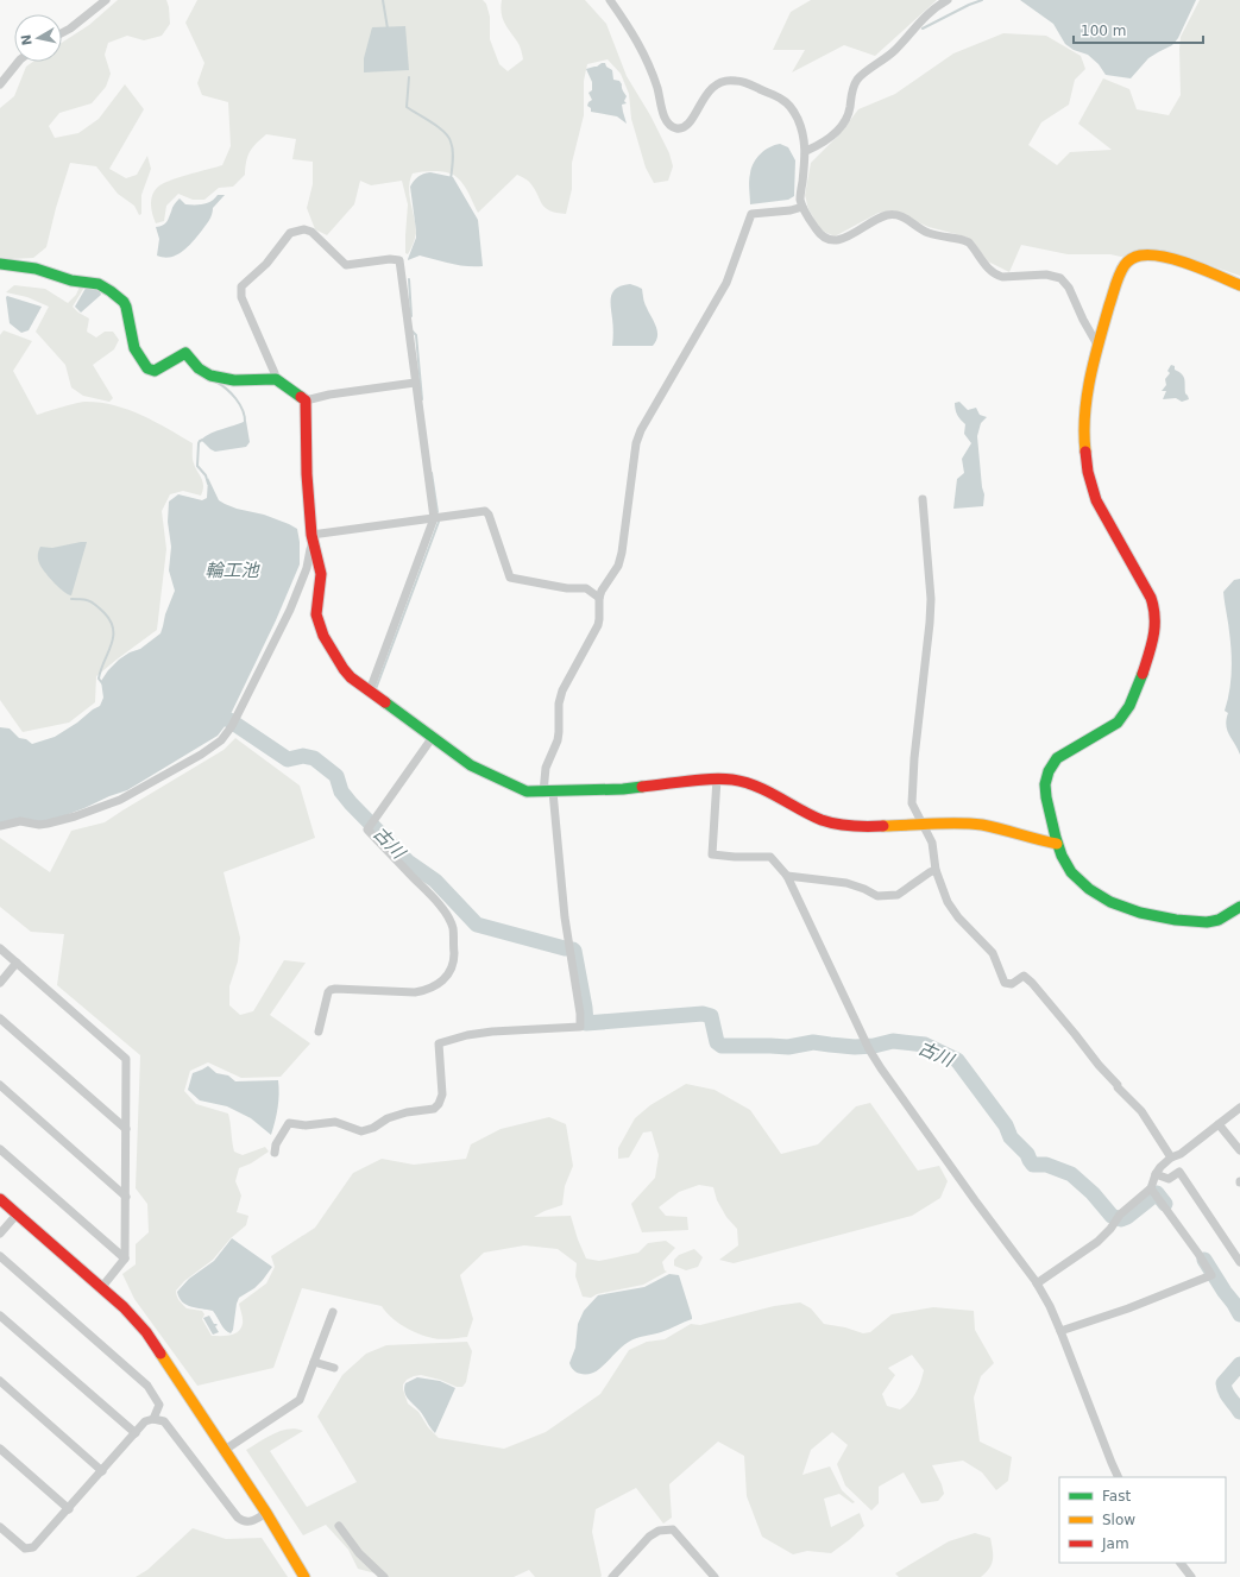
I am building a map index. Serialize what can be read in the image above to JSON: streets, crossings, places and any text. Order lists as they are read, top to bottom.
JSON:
{
  "water": ["輪工池", "古川"],
  "legend": ["Fast", "Slow", "Jam"],
  "scale_bar": "100 m",
  "north": "left"
}
